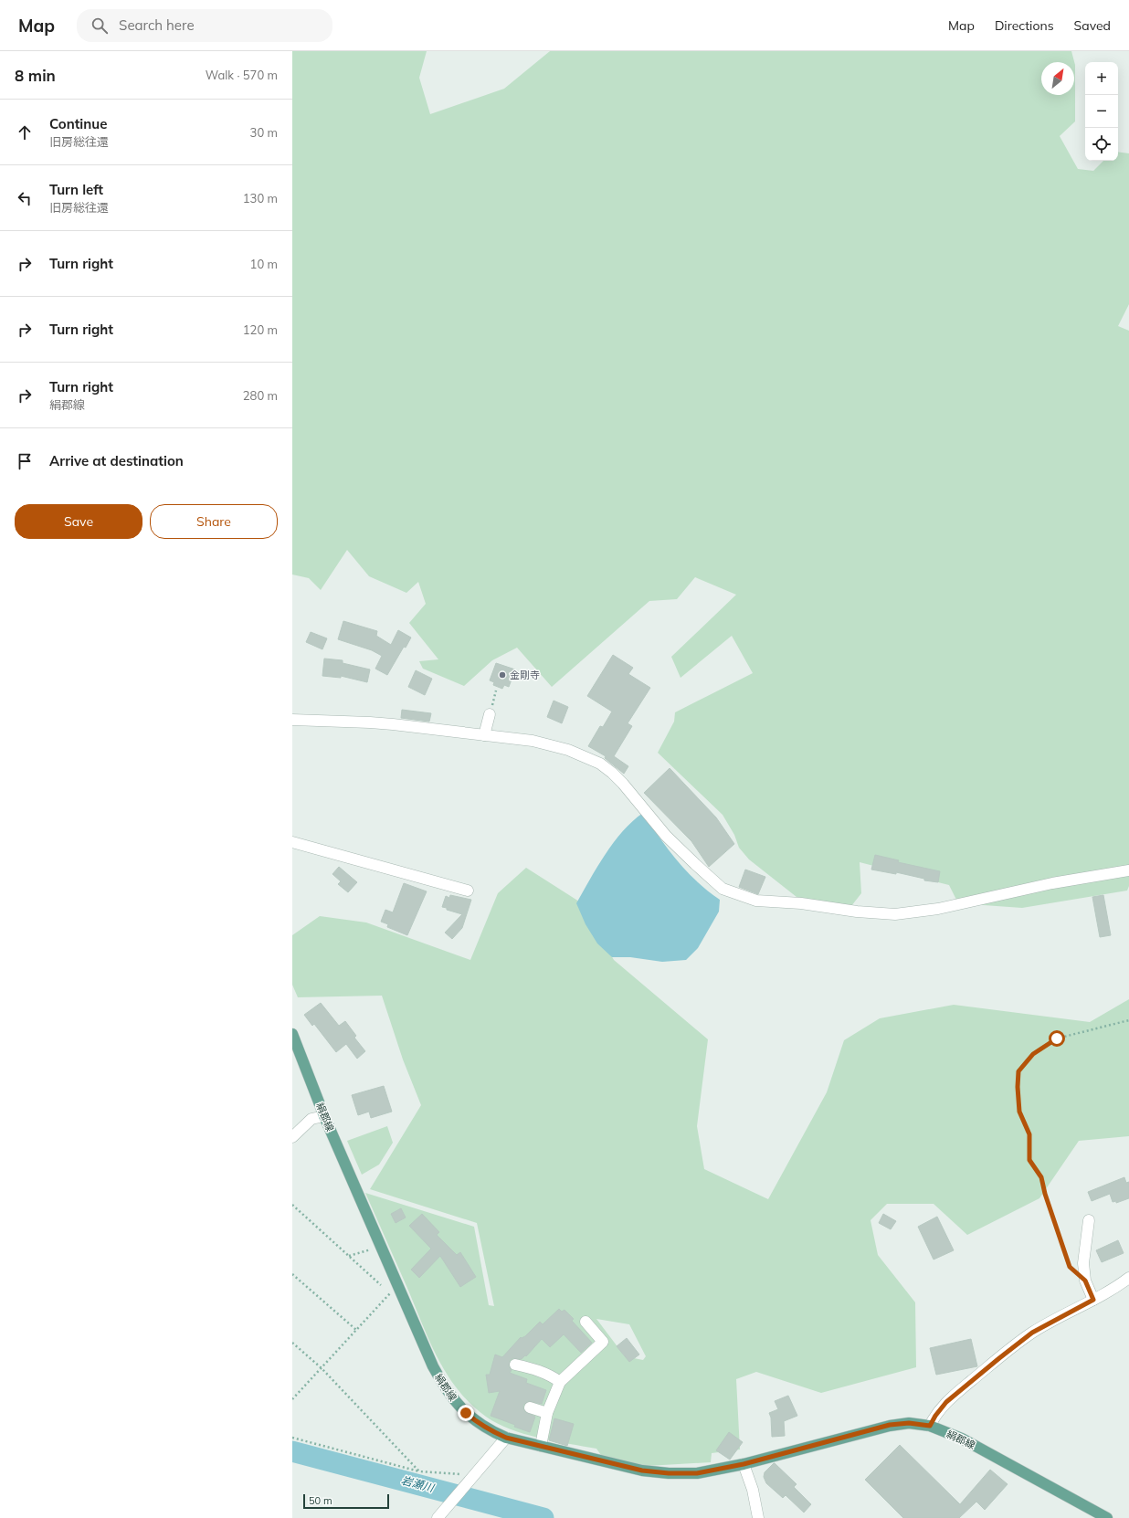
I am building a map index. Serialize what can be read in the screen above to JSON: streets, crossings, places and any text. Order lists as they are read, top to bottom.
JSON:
{
  "streets": {
    "main road": ["絹郡線"]
  },
  "water": ["岩瀬川"],
  "places": ["金剛寺"],
  "scale_bar": "50 m",
  "north": "top right",
  "page": {
    "header": "Map",
    "search": "Search here",
    "nav": ["Map", "Directions", "Saved"],
    "heading": ["8 min", "Walk · 570 m"],
    "map_buttons": ["+", "−"],
    "list": [
      ["Continue", "旧房総往還", "30 m"],
      ["Turn left", "旧房総往還", "130 m"],
      ["Turn right", "10 m"],
      ["Turn right", "120 m"],
      ["Turn right", "絹郡線", "280 m"],
      "Arrive at destination"
    ],
    "buttons": ["Save", "Share"],
    "scale": "50 m"
  }
}
